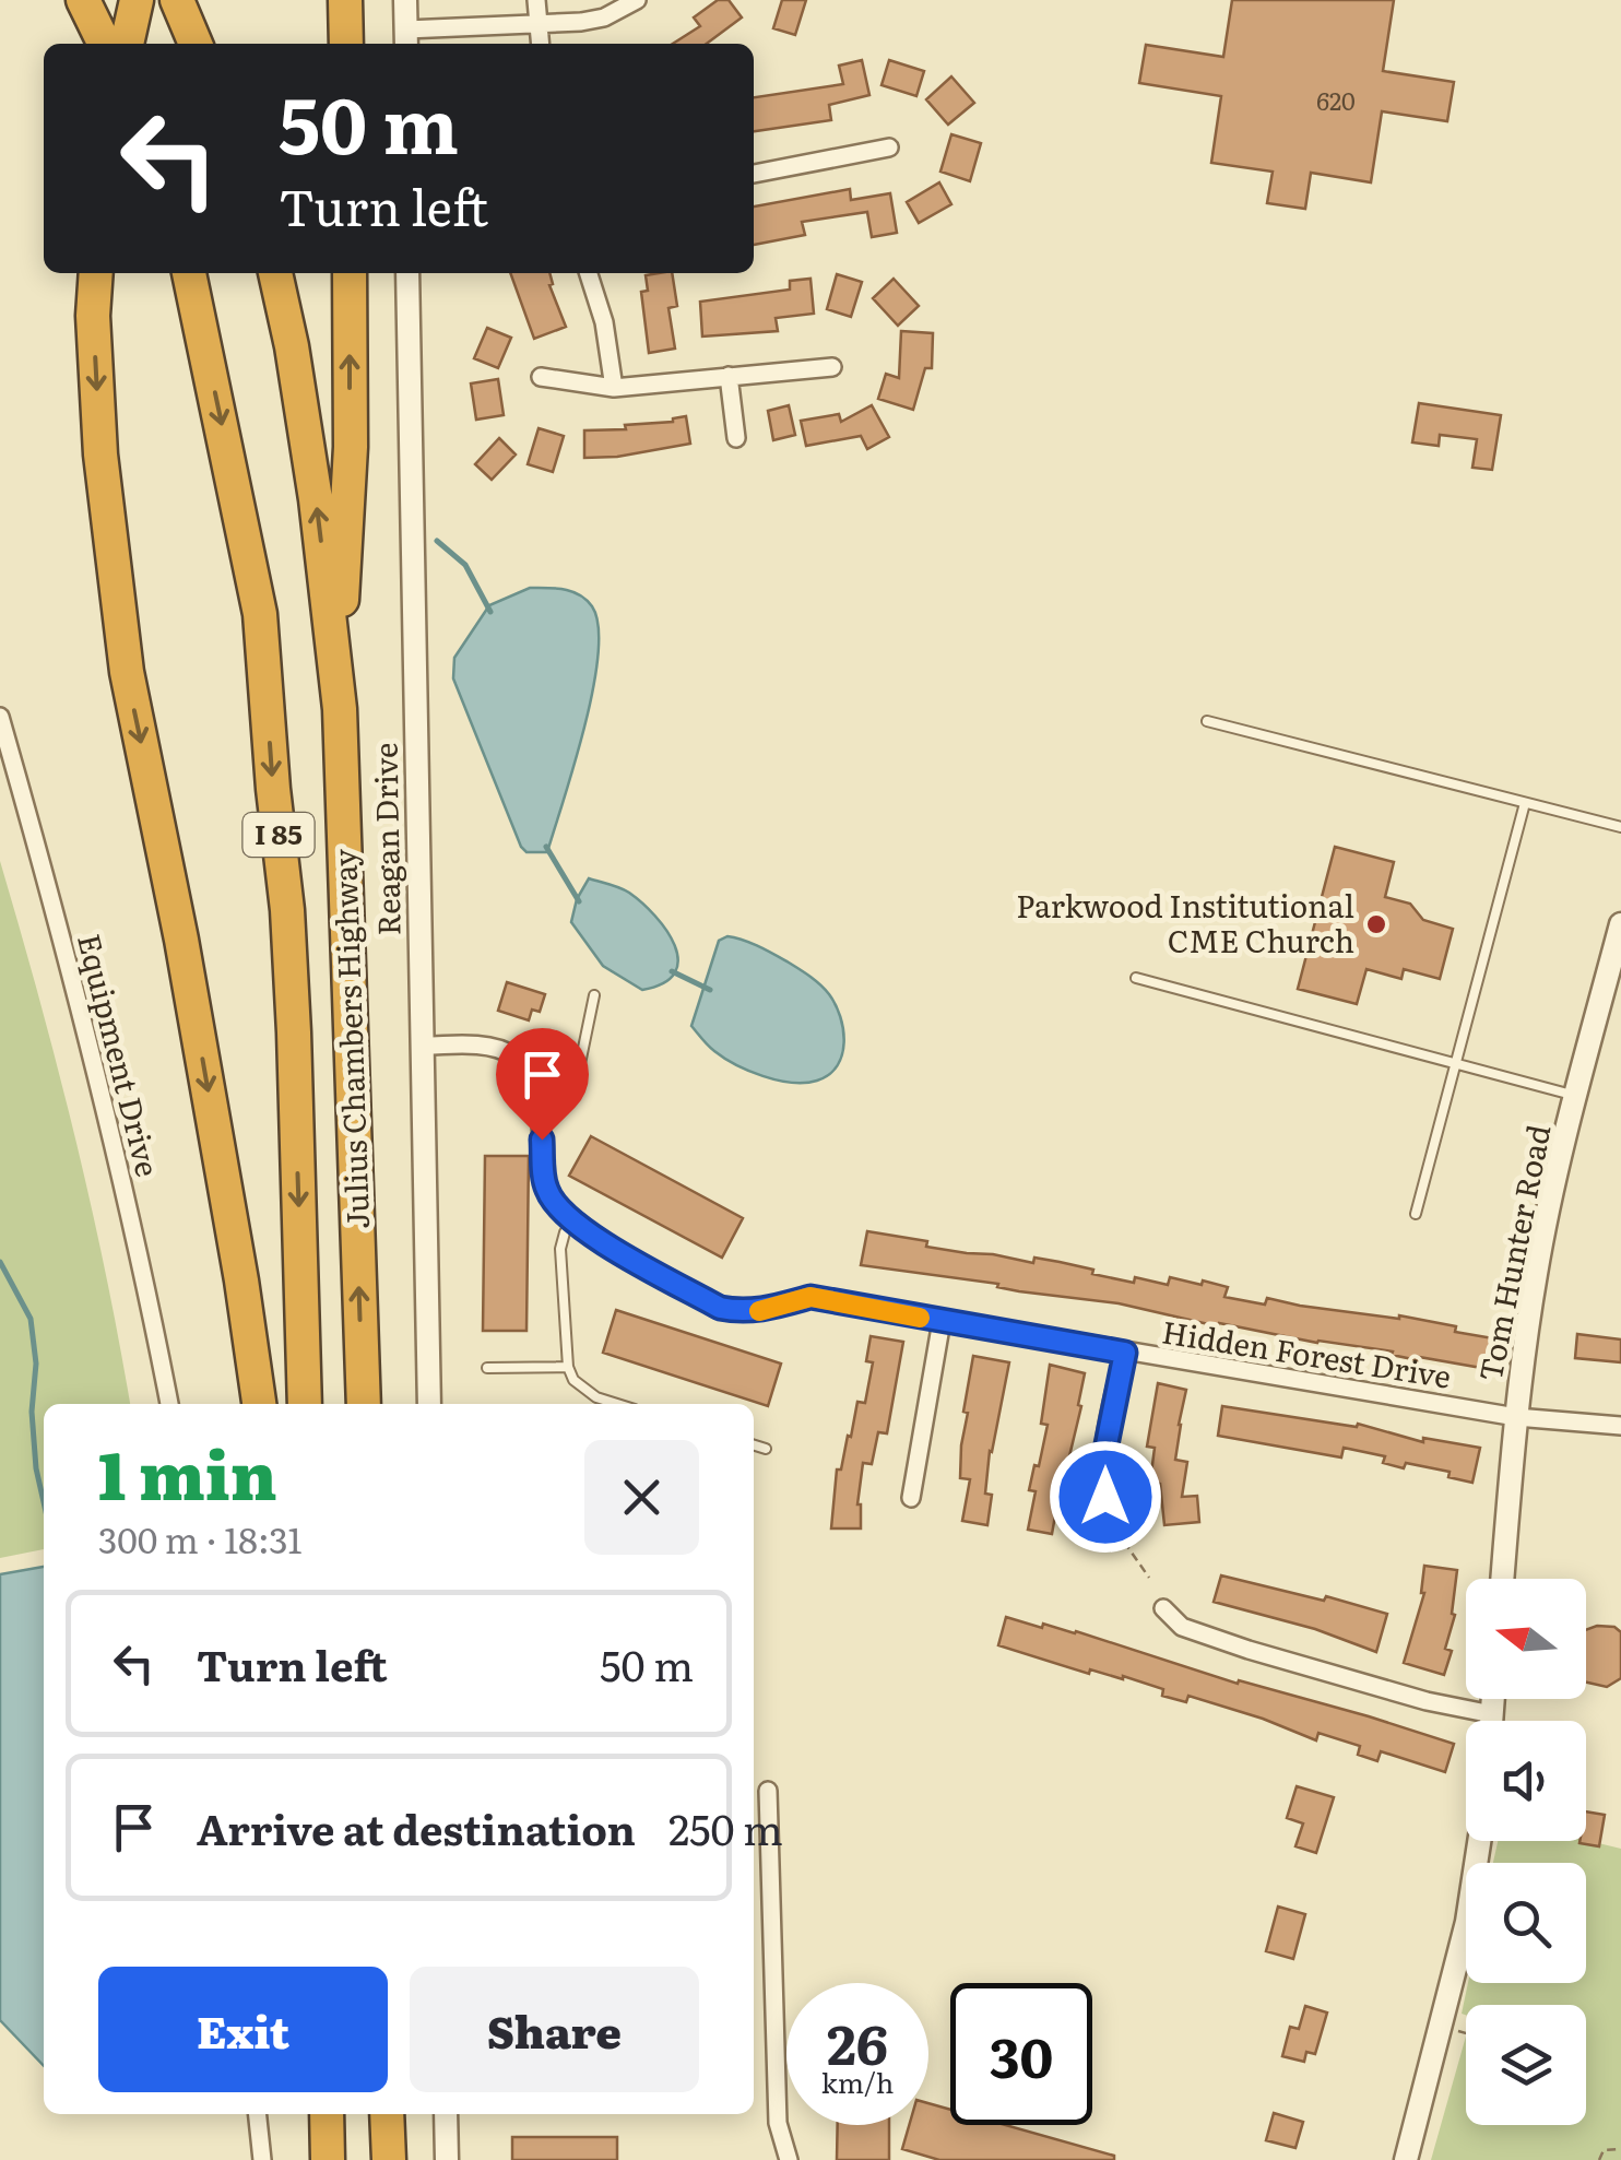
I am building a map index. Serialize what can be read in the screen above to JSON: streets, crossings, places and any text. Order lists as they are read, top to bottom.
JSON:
{
  "streets": {
    "highway": ["I 85", "Julius Chambers Highway"],
    "street": [
      "Reagan Drive",
      "Equipment Drive",
      "Tom Hunter Road",
      "Hidden Forest Drive"
    ]
  },
  "crossings": [
    ["I 85", "Julius Chambers Highway"],
    ["Reagan Drive", "Hidden Forest Drive"],
    ["Tom Hunter Road", "Hidden Forest Drive"]
  ],
  "places": ["Parkwood Institutional CME Church"],
  "house_numbers": ["620"],
  "north": "left",
  "page": {
    "turn": ["50 m", "Turn left"],
    "heading": ["1 min", "300 m · 18:31"],
    "list": [
      {
        "name": "Turn left",
        "value": "50 m"
      },
      {
        "name": "Arrive at destination",
        "value": "250 m"
      }
    ],
    "buttons": ["Exit", "Share"],
    "speed": "26 km/h",
    "limit": "30"
  }
}
